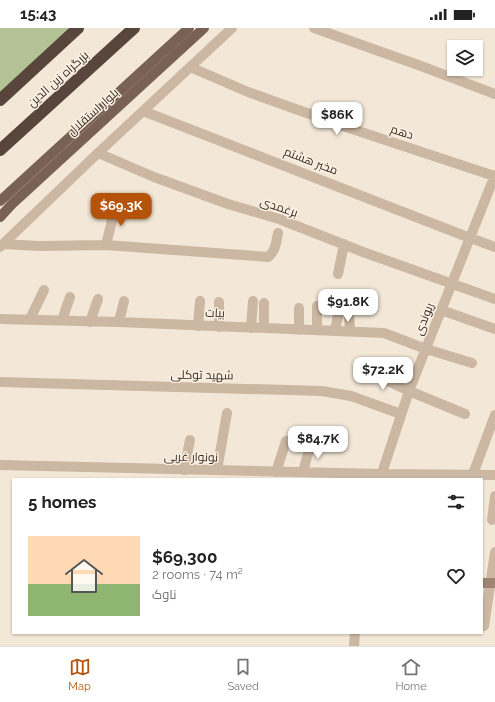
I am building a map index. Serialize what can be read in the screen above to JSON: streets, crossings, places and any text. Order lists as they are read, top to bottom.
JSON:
{
  "streets": {
    "highway": ["بزرگراه زین الدین"],
    "main road": ["بلوار استقلال"],
    "street": [
      "دهم",
      "مخبر هشتم",
      "برغمدی",
      "بیات",
      "ریوندی",
      "شهید توکلی",
      "نونوار غربی"
    ]
  },
  "crossings": [
    ["دهم", "ریوندی"],
    ["مخبر هشتم", "ریوندی"],
    ["برغمدی", "ریوندی"],
    ["بیات", "ریوندی"],
    ["ریوندی", "شهید توکلی"],
    ["ریوندی", "نونوار غربی"]
  ],
  "page": {
    "status": "15:43",
    "price": [
      "$86K",
      "$69.3K",
      "$91.8K",
      "$72.2K",
      "$84.7K"
    ],
    "heading": "5 homes",
    "list": [
      {
        "name": "$69,300",
        "note": "2 rooms · 74 m² · ناوک"
      }
    ],
    "tabs": ["Map", "Saved", "Home"]
  }
}
